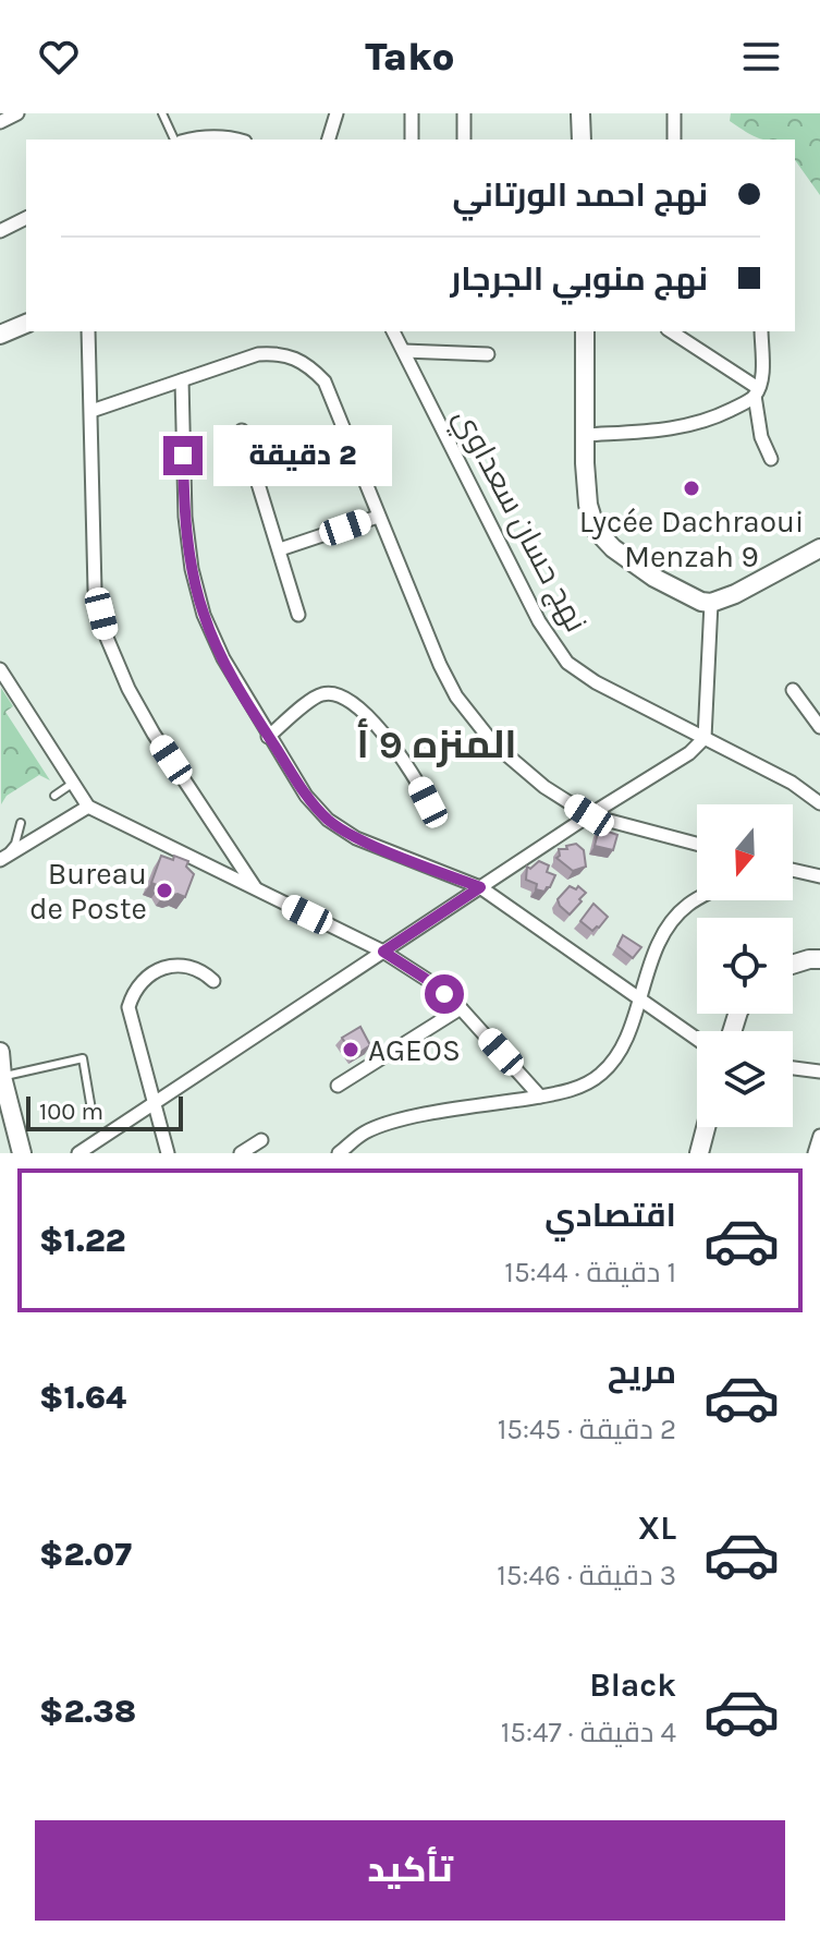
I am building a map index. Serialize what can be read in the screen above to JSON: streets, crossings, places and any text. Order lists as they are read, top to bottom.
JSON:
{
  "streets": {
    "street": ["نهج حسان سعداوي"]
  },
  "districts": ["المنزه 9 أ"],
  "places": ["Lycée Dachraoui Menzah 9", "Bureau de Poste", "AGEOS"],
  "scale_bar": "100 m",
  "north": "bottom",
  "page": {
    "header": "Tako",
    "banner": ["نهج احمد الورتاني", "نهج منوبي الجرجار"],
    "bubble": "2 دقيقة",
    "scale": "100 m",
    "list": [
      {
        "name": "اقتصادي",
        "note": "1 دقيقة · 15:44",
        "value": "$1.22"
      },
      {
        "name": "مريح",
        "note": "2 دقيقة · 15:45",
        "value": "$1.64"
      },
      {
        "name": "XL",
        "note": "3 دقيقة · 15:46",
        "value": "$2.07"
      },
      {
        "name": "Black",
        "note": "4 دقيقة · 15:47",
        "value": "$2.38"
      }
    ],
    "buttons": "تأكيد"
  }
}
